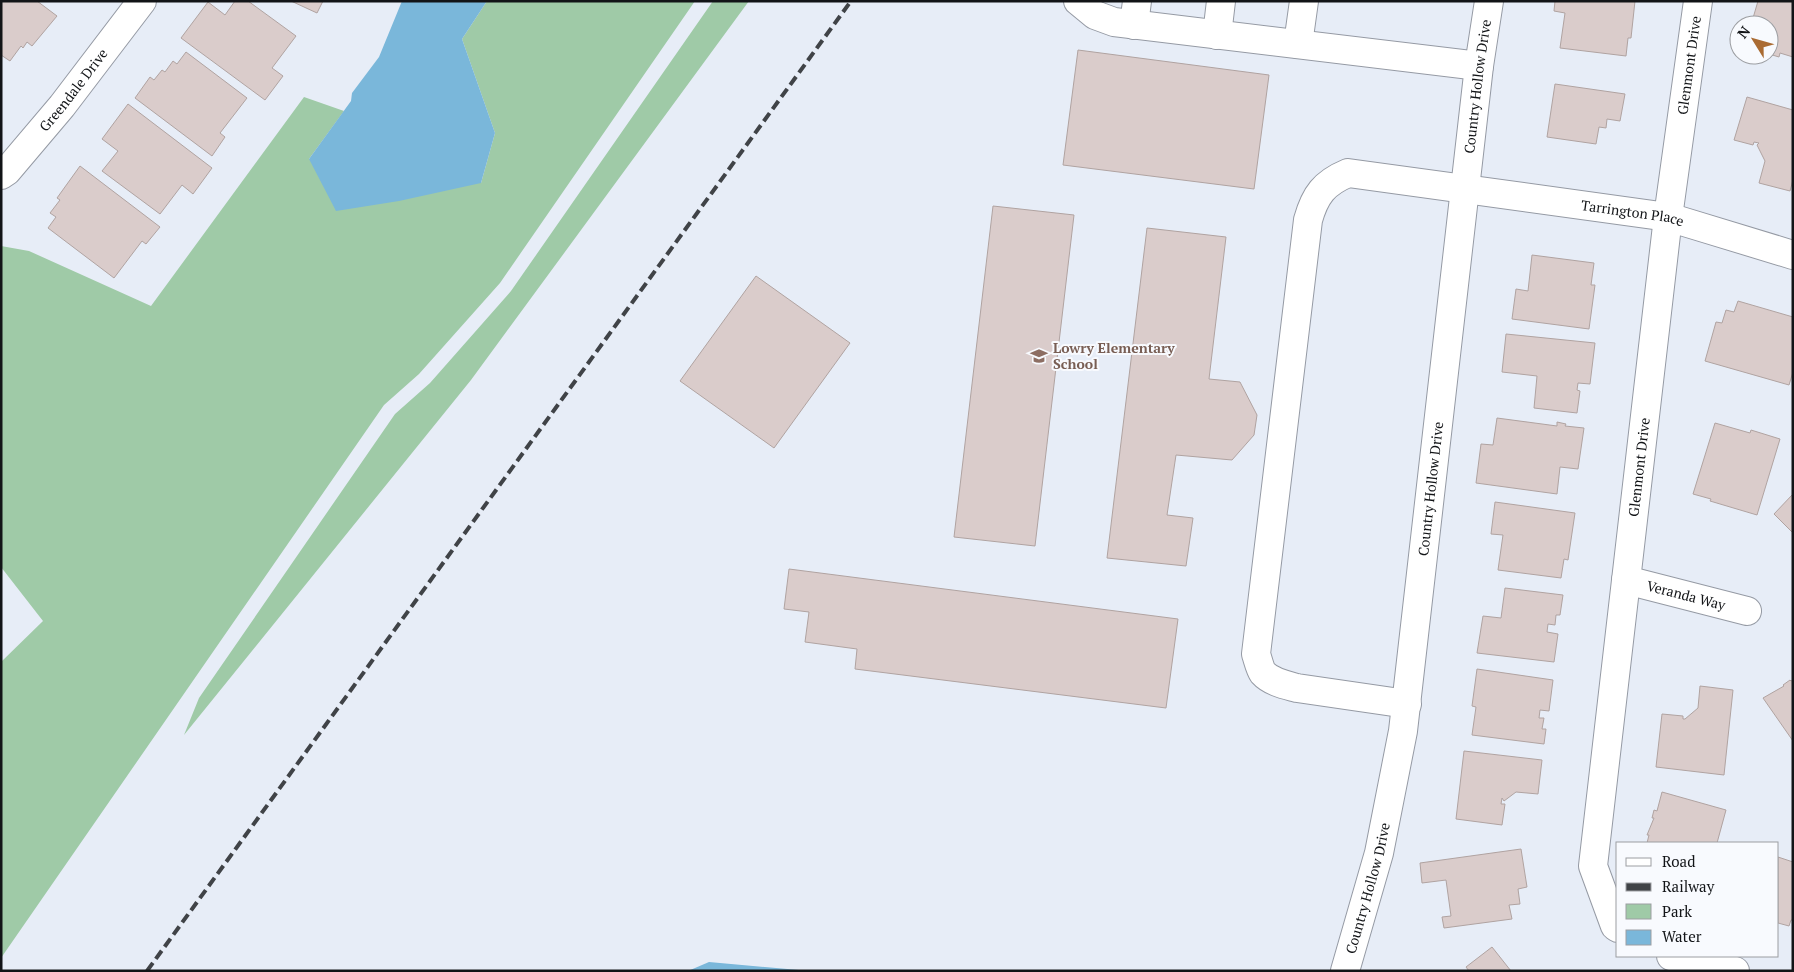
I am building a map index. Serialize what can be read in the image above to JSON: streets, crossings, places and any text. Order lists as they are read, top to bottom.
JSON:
{
  "streets": {
    "street": [
      "Glenmont Drive",
      "Country Hollow Drive",
      "Greendale Drive",
      "Tarrington Place",
      "Veranda Way"
    ]
  },
  "crossings": [
    ["Glenmont Drive", "Tarrington Place"],
    ["Glenmont Drive", "Veranda Way"],
    ["Country Hollow Drive", "Tarrington Place"]
  ],
  "places": {
    "school or university": ["Lowry Elementary School"]
  },
  "legend": [
    "Road",
    "Railway",
    "Park",
    "Water"
  ],
  "north": "top left"
}
